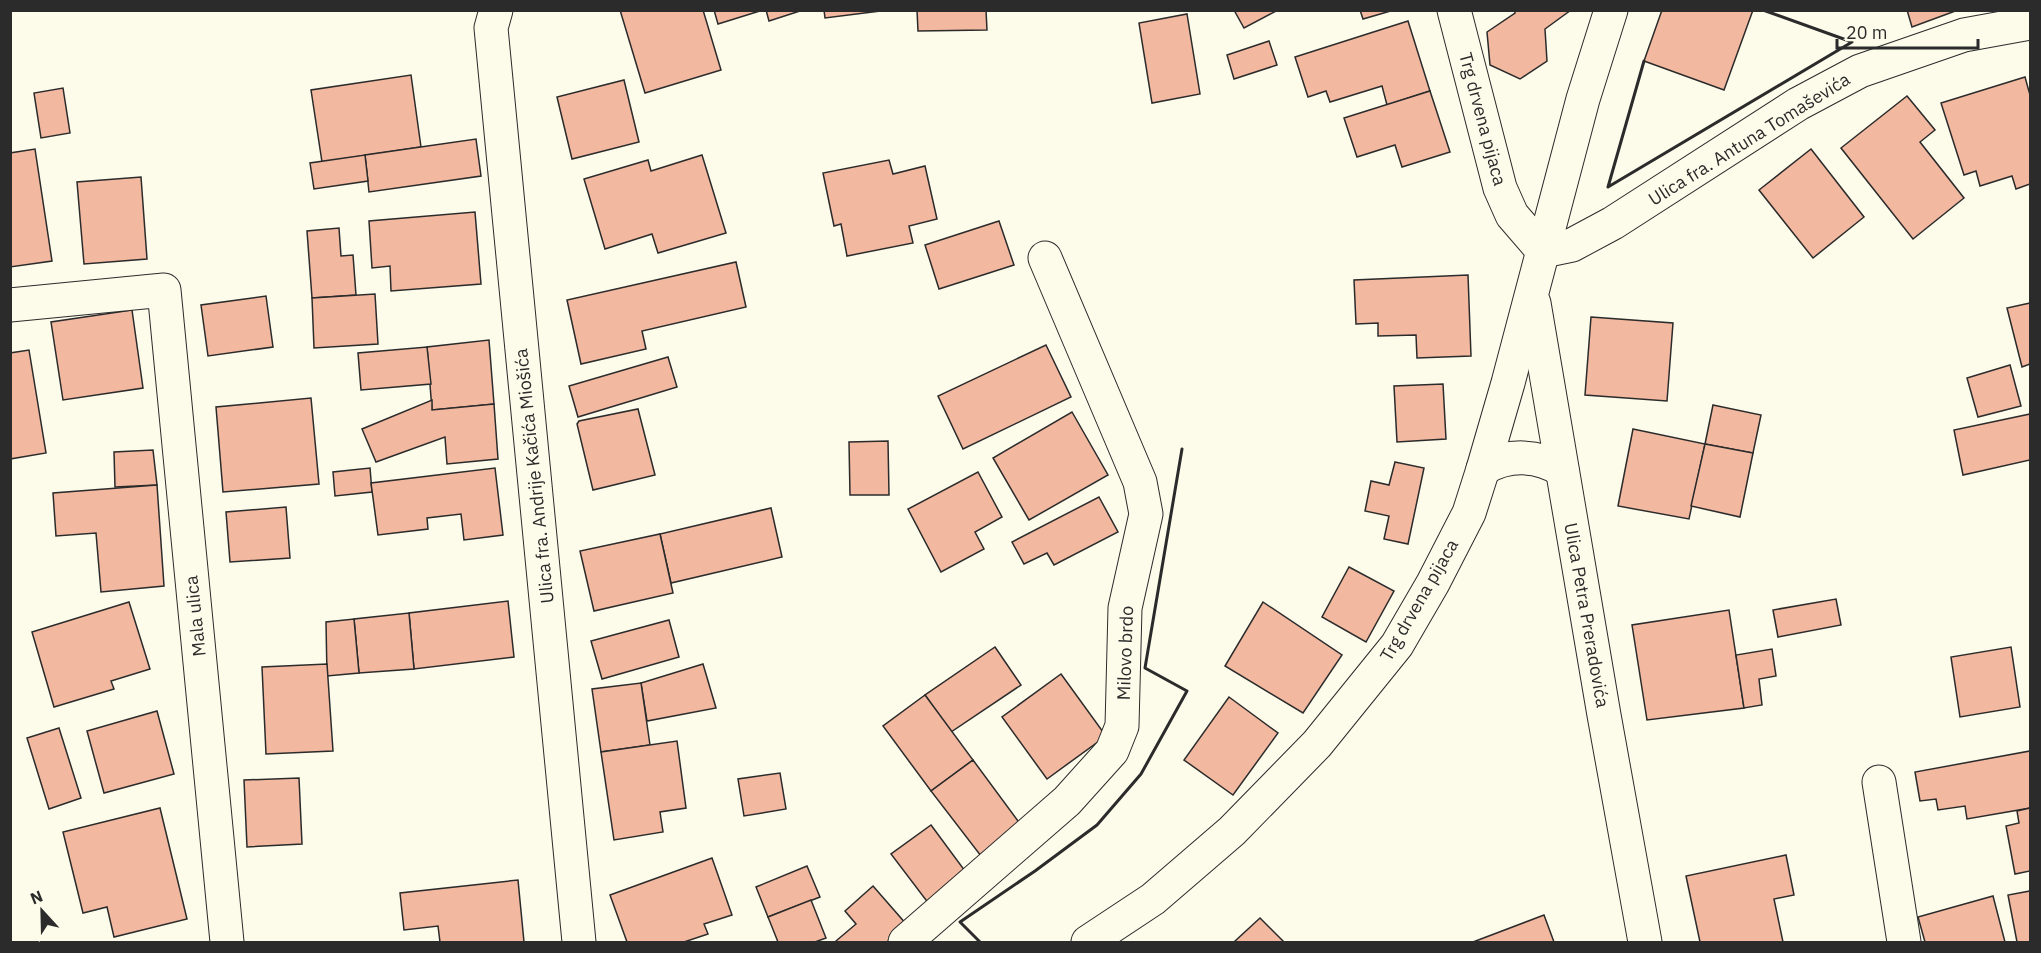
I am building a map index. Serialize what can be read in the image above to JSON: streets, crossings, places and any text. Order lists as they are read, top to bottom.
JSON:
{
  "streets": {
    "street": [
      "Trg drvena pijaca",
      "Ulica fra. Antuna Tomaševića",
      "Ulica fra. Andrije Kačića Miošića",
      "Ulica Petra Preradovića",
      "Mala ulica",
      "Milovo brdo"
    ]
  },
  "crossings": [
    ["Trg drvena pijaca", "Ulica fra. Antuna Tomaševića"],
    ["Trg drvena pijaca", "Ulica Petra Preradovića"]
  ],
  "scale_bar": "20 m",
  "north": "top"
}
